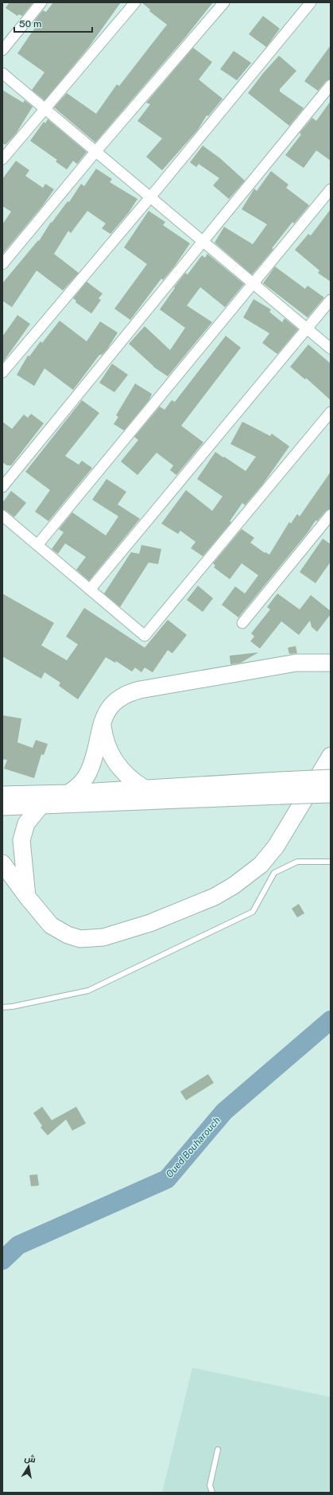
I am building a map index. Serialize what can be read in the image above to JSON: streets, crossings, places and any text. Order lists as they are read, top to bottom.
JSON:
{
  "water": ["Oued Bouharouch"],
  "scale_bar": "50 m",
  "north": "top"
}
